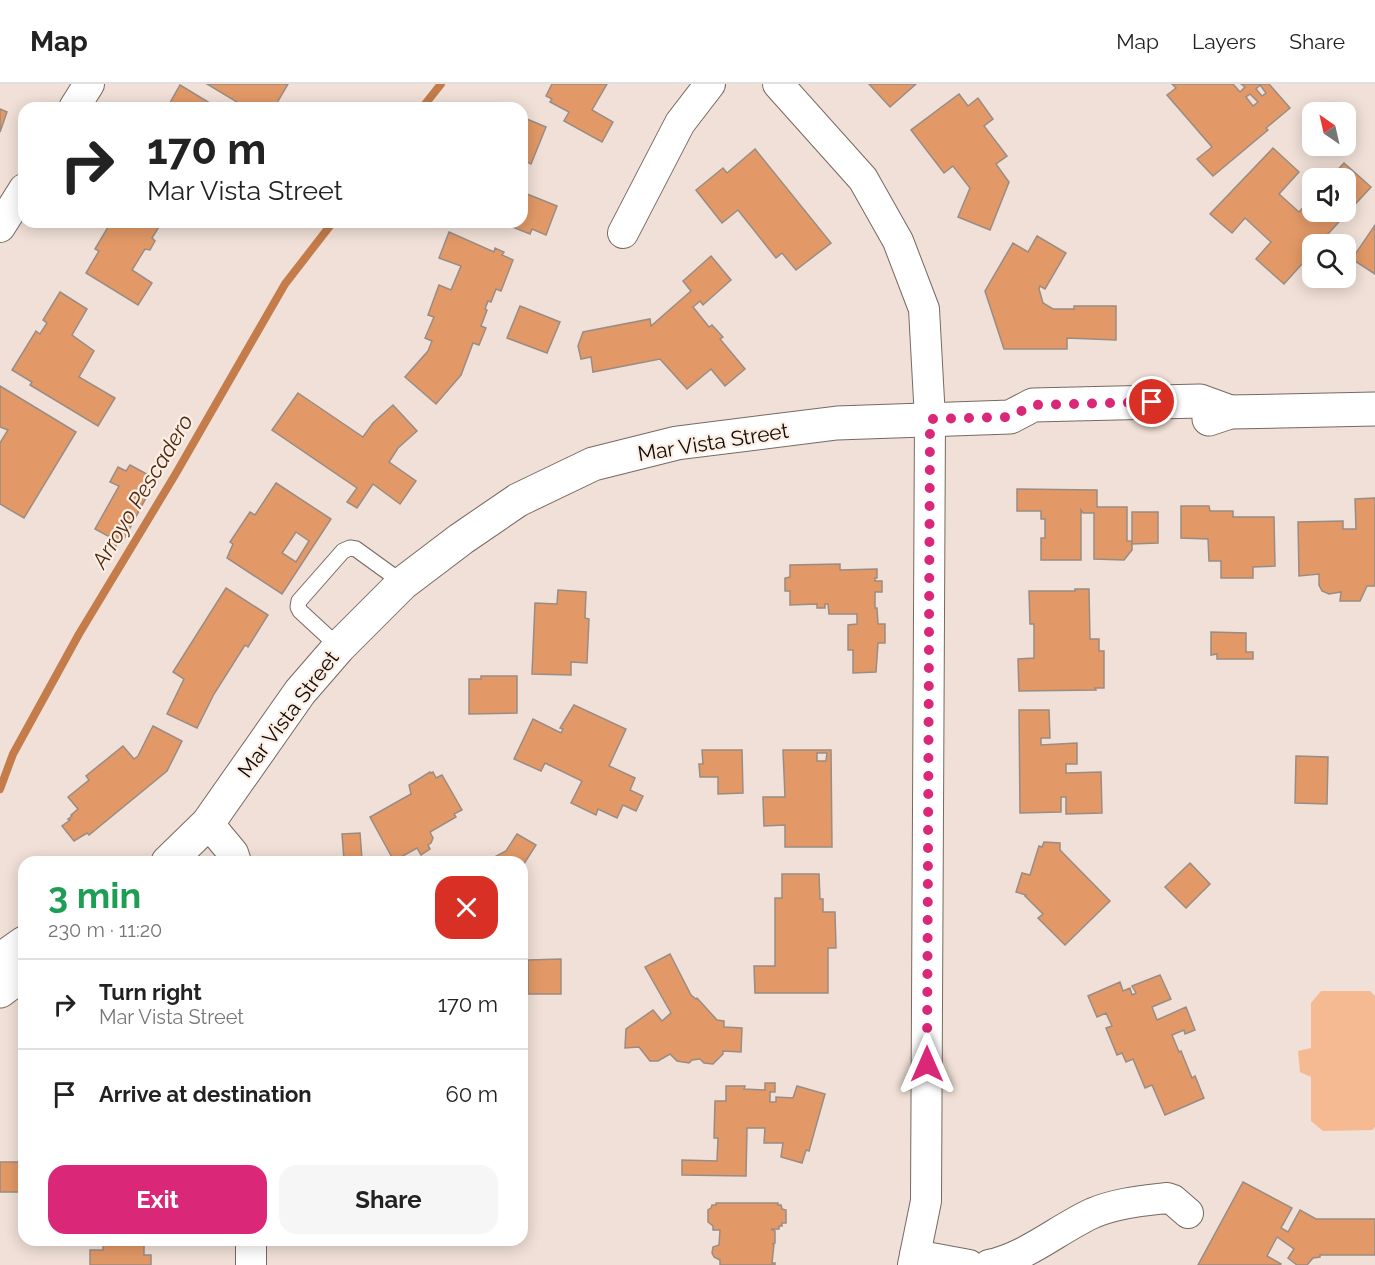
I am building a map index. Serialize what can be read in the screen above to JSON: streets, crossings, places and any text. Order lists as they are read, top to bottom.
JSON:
{
  "streets": {
    "street": ["Mar Vista Street"]
  },
  "water": ["Arroyo Pescadero"],
  "north": "top left",
  "page": {
    "header": "Map",
    "nav": ["Map", "Layers", "Share"],
    "turn": ["170 m", "Mar Vista Street"],
    "heading": ["3 min", "230 m · 11:20"],
    "list": [
      {
        "name": "Turn right",
        "note": "Mar Vista Street",
        "value": "170 m"
      },
      {
        "name": "Arrive at destination",
        "value": "60 m"
      }
    ],
    "buttons": ["Exit", "Share"]
  }
}
